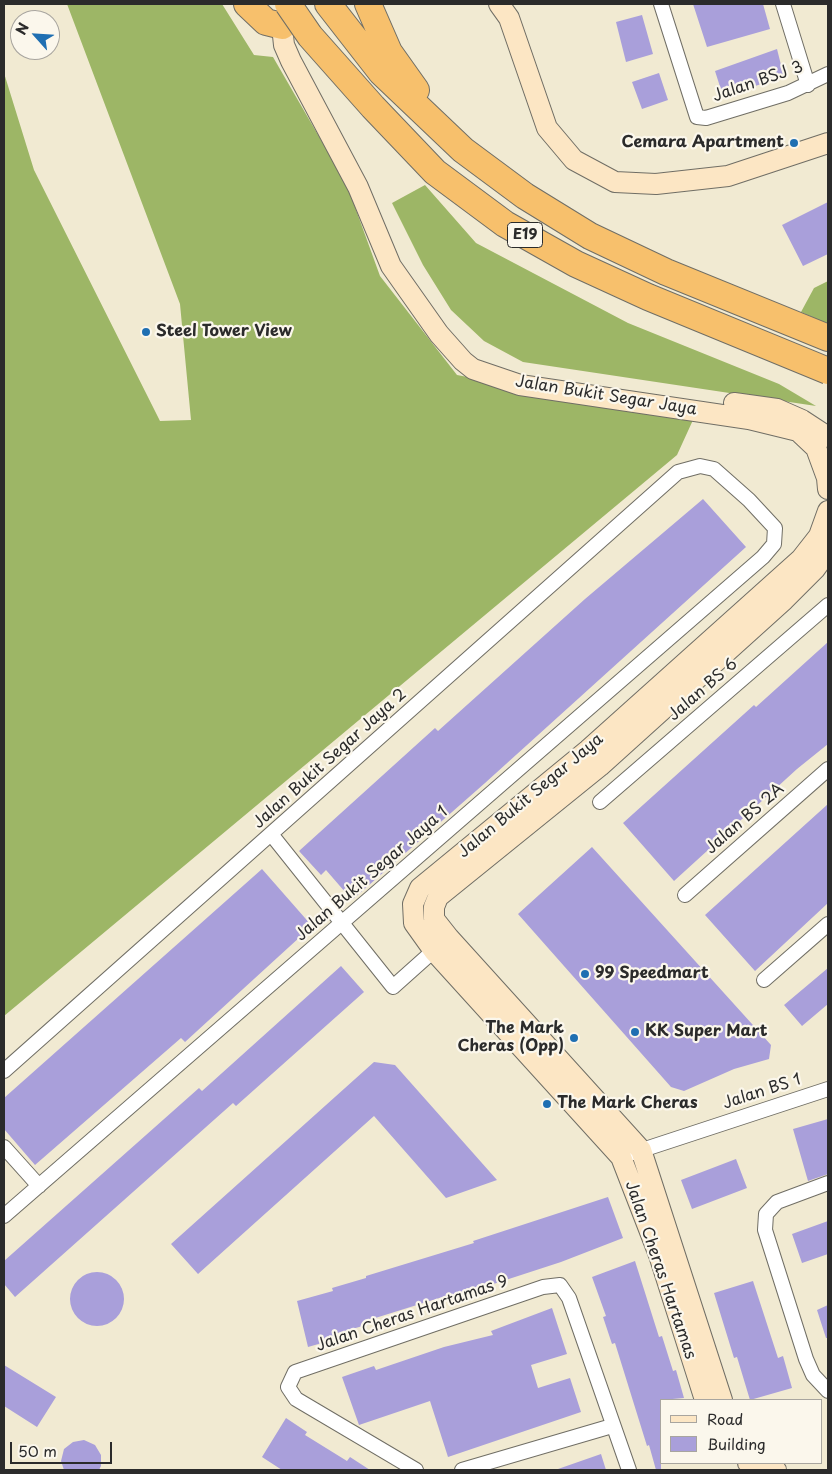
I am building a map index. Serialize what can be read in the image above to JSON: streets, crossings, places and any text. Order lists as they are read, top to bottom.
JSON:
{
  "streets": {
    "highway": ["E19"],
    "street": [
      "Jalan BSJ 3",
      "Jalan Bukit Segar Jaya",
      "Jalan BS 6",
      "Jalan Bukit Segar Jaya 2",
      "Jalan BS 2A",
      "Jalan Bukit Segar Jaya 1",
      "Jalan BS 1",
      "Jalan Cheras Hartamas",
      "Jalan Cheras Hartamas 9"
    ]
  },
  "crossings": [
    ["E19", "Jalan Bukit Segar Jaya"],
    ["Jalan Bukit Segar Jaya", "Jalan Cheras Hartamas"],
    ["Jalan Bukit Segar Jaya 2", "Jalan Bukit Segar Jaya 1"],
    ["Jalan BS 1", "Jalan Cheras Hartamas"]
  ],
  "places": [
    "Cemara Apartment",
    "Steel Tower View",
    "99 Speedmart",
    "KK Super Mart",
    "The Mark Cheras (Opp)",
    "The Mark Cheras"
  ],
  "legend": ["Road", "Building"],
  "scale_bar": "50 m",
  "north": "top left"
}
